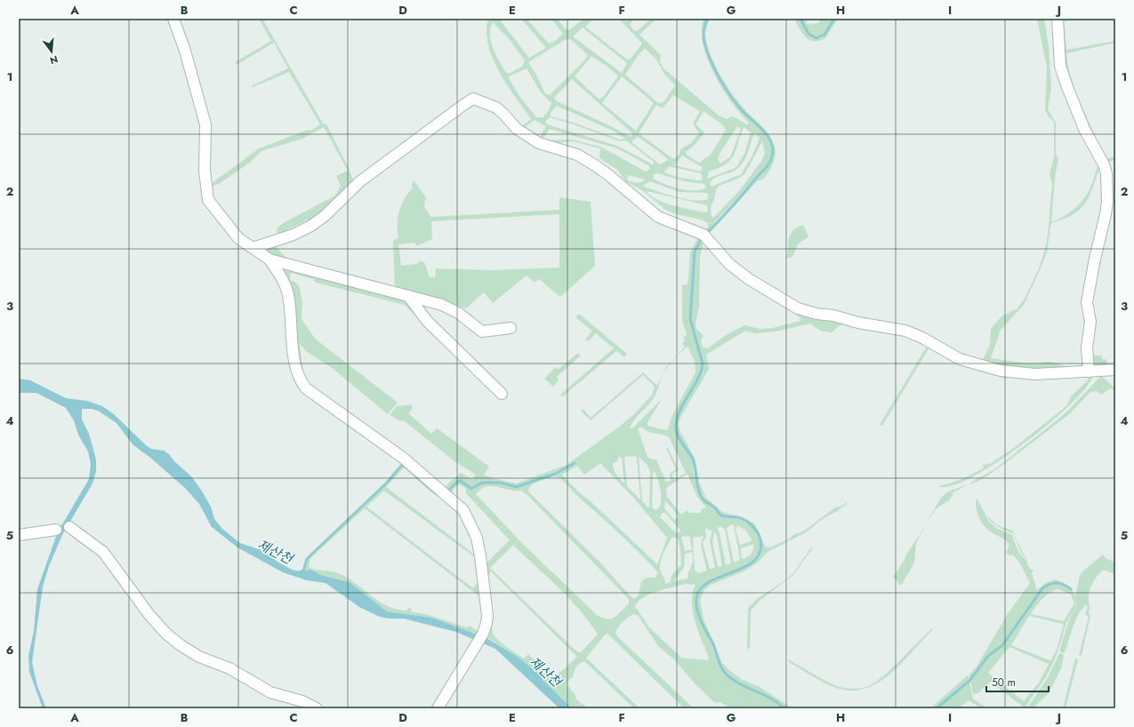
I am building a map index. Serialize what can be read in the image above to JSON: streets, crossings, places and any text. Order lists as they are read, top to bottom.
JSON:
{
  "water": ["제산천"],
  "scale_bar": "50 m",
  "north": "bottom",
  "grid": {
    "columns": [
      "A",
      "B",
      "C",
      "D",
      "E",
      "F",
      "G",
      "H",
      "I",
      "J"
    ],
    "rows": [
      "1",
      "2",
      "3",
      "4",
      "5",
      "6"
    ]
  }
}
